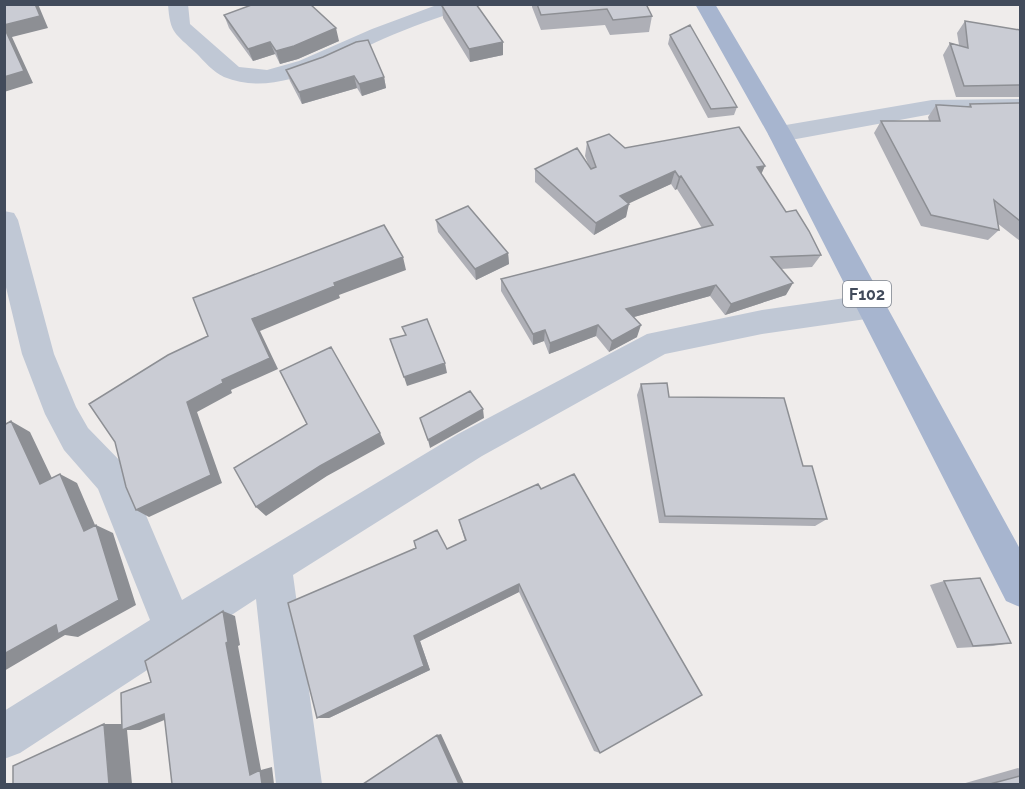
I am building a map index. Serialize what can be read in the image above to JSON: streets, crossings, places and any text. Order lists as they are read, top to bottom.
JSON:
{
  "streets": {
    "main road": ["F102"]
  }
}
